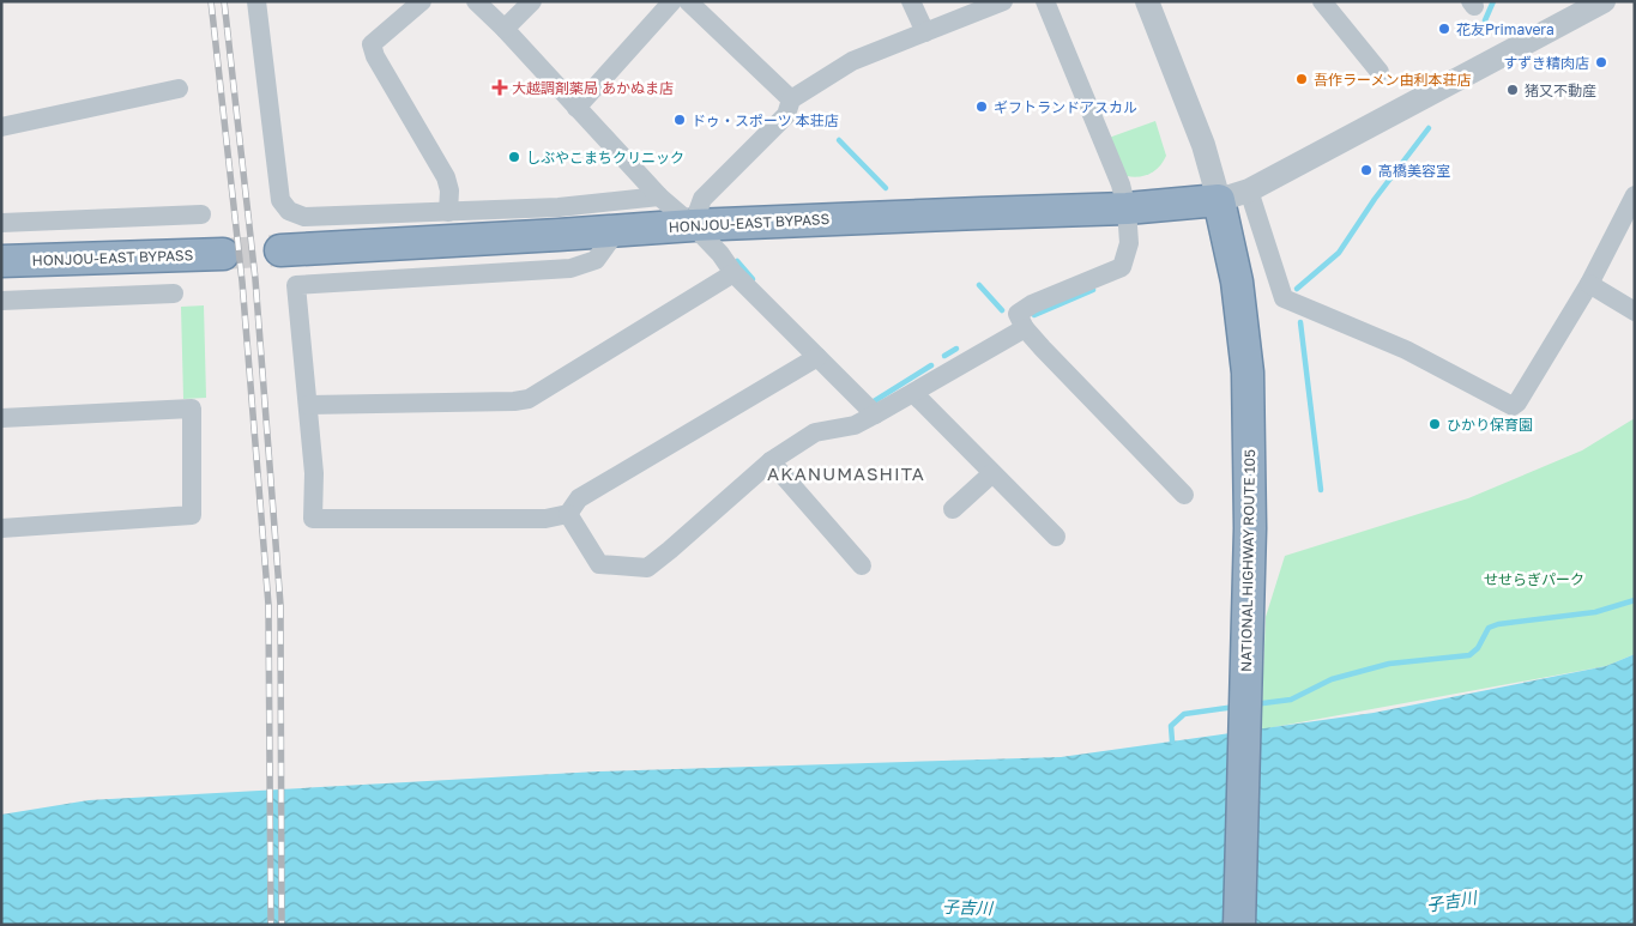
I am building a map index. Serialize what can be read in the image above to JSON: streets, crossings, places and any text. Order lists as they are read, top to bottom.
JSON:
{
  "streets": {
    "highway": ["HONJOU-EAST BYPASS", "NATIONAL HIGHWAY ROUTE 105"]
  },
  "crossings": [
    ["HONJOU-EAST BYPASS", "NATIONAL HIGHWAY ROUTE 105"]
  ],
  "districts": ["AKANUMASHITA"],
  "water": ["子吉川"],
  "parks": ["せせらぎパーク"],
  "places": {
    "other": [
      "花友Primavera",
      "すずき精肉店",
      "吾作ラーメン由利本荘店",
      "猪又不動産",
      "ギフトランドアスカル",
      "ドゥ・スポーツ 本荘店",
      "しぶやこまちクリニック",
      "高橋美容室",
      "ひかり保育園"
    ],
    "health": ["大越調剤薬局 あかぬま店"]
  }
}
